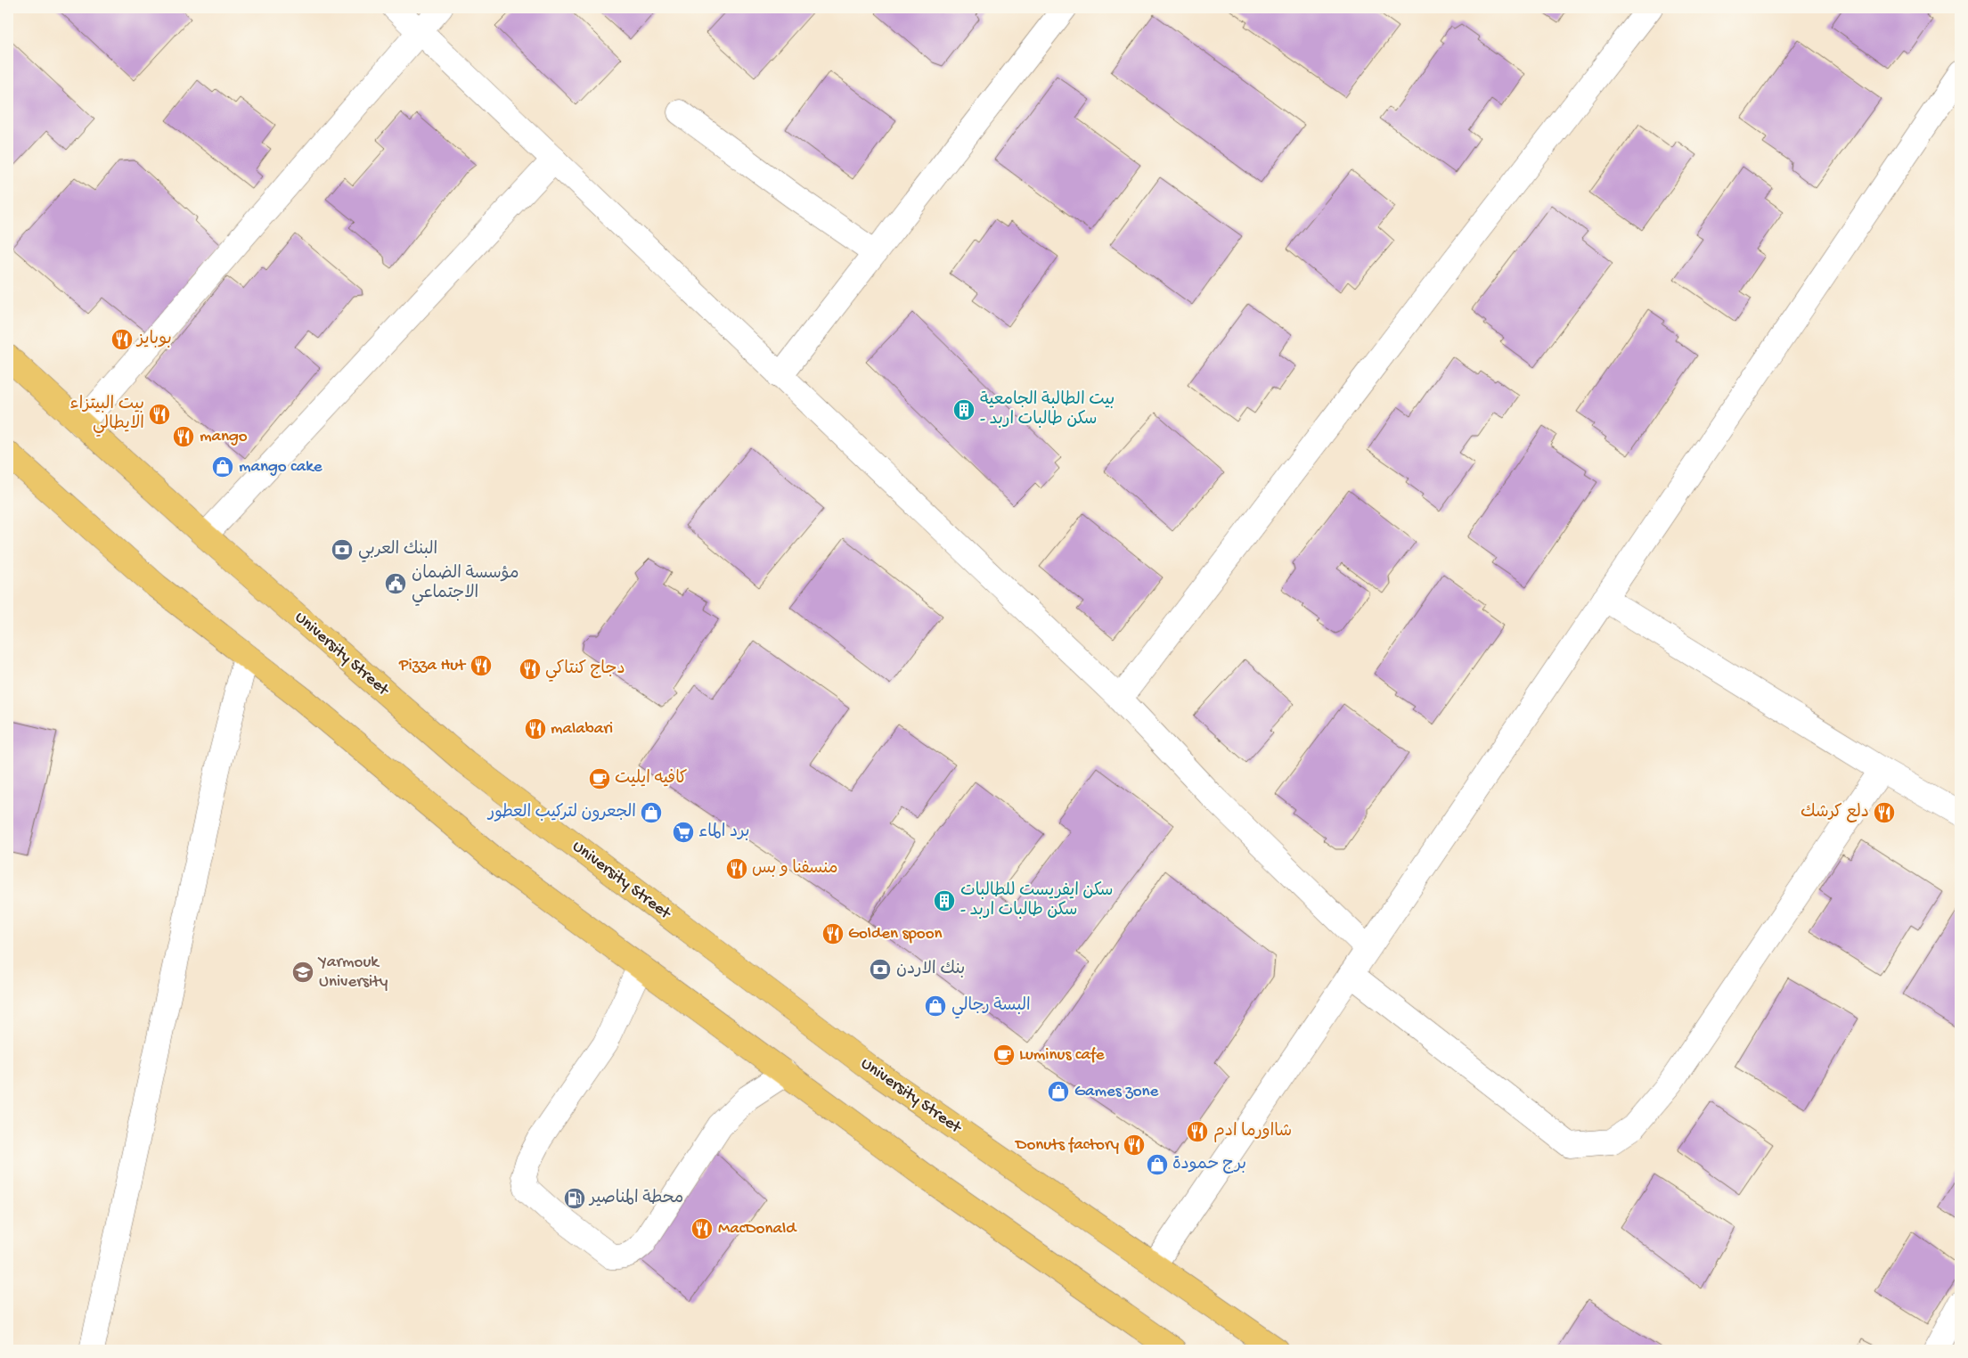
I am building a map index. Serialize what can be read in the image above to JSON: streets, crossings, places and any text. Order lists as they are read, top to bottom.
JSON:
{
  "streets": {
    "main road": ["University Street"]
  },
  "places": {
    "restaurant": [
      "بوبايز",
      "بيت البيتزاء الايطالي",
      "mango",
      "Pizza Hut",
      "دجاج كنتاكي",
      "malabari",
      "دلع كرشك",
      "منسفنا و بس",
      "Golden spoon",
      "شااورما ادم",
      "Donuts factory",
      "MacDonald"
    ],
    "building": ["بيت الطالبة الجامعية - سكن طالبات اربد", "سكن ايفريست للطالبات - سكن طالبات اربد"],
    "shop": [
      "mango cake",
      "الجعرون لتركيب العطور",
      "البسة رجالي",
      "Games zone",
      "برج حمودة"
    ],
    "bank": ["البنك العربي", "بنك الاردن"],
    "public building": ["مؤسسة الضمان الاجتماعي"],
    "cafe": ["كافيه ايليت", "Luminus cafe"],
    "supermarket": ["برد الماء"],
    "school or university": ["Yarmouk University"],
    "fuel station": ["محطة المناصير"]
  }
}
